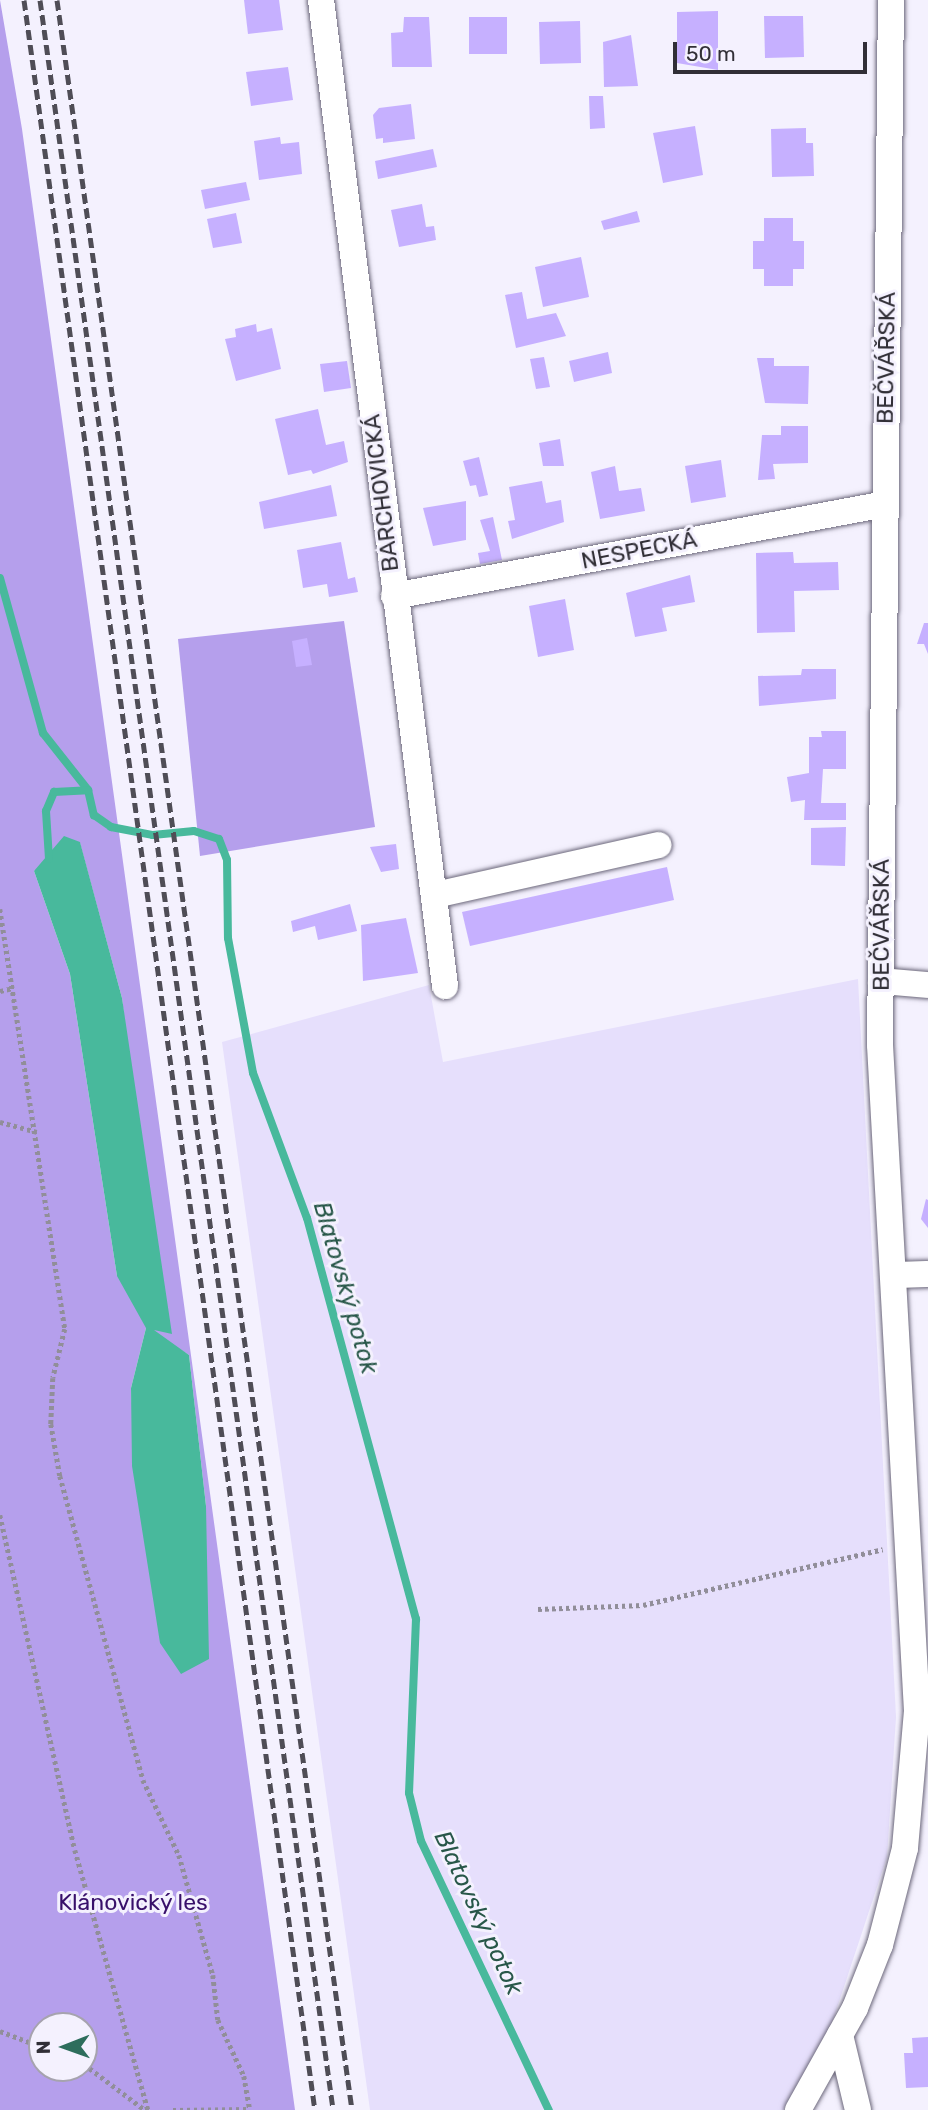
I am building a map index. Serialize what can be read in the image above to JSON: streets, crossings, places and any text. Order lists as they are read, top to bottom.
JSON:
{
  "streets": {
    "street": ["BEČVÁŘSKÁ", "BARCHOVICKÁ", "NESPECKÁ"]
  },
  "crossings": [
    ["BEČVÁŘSKÁ", "NESPECKÁ"],
    ["BARCHOVICKÁ", "NESPECKÁ"]
  ],
  "water": ["Blatovský potok"],
  "parks": ["Klánovický les"],
  "scale_bar": "50 m",
  "north": "left"
}
